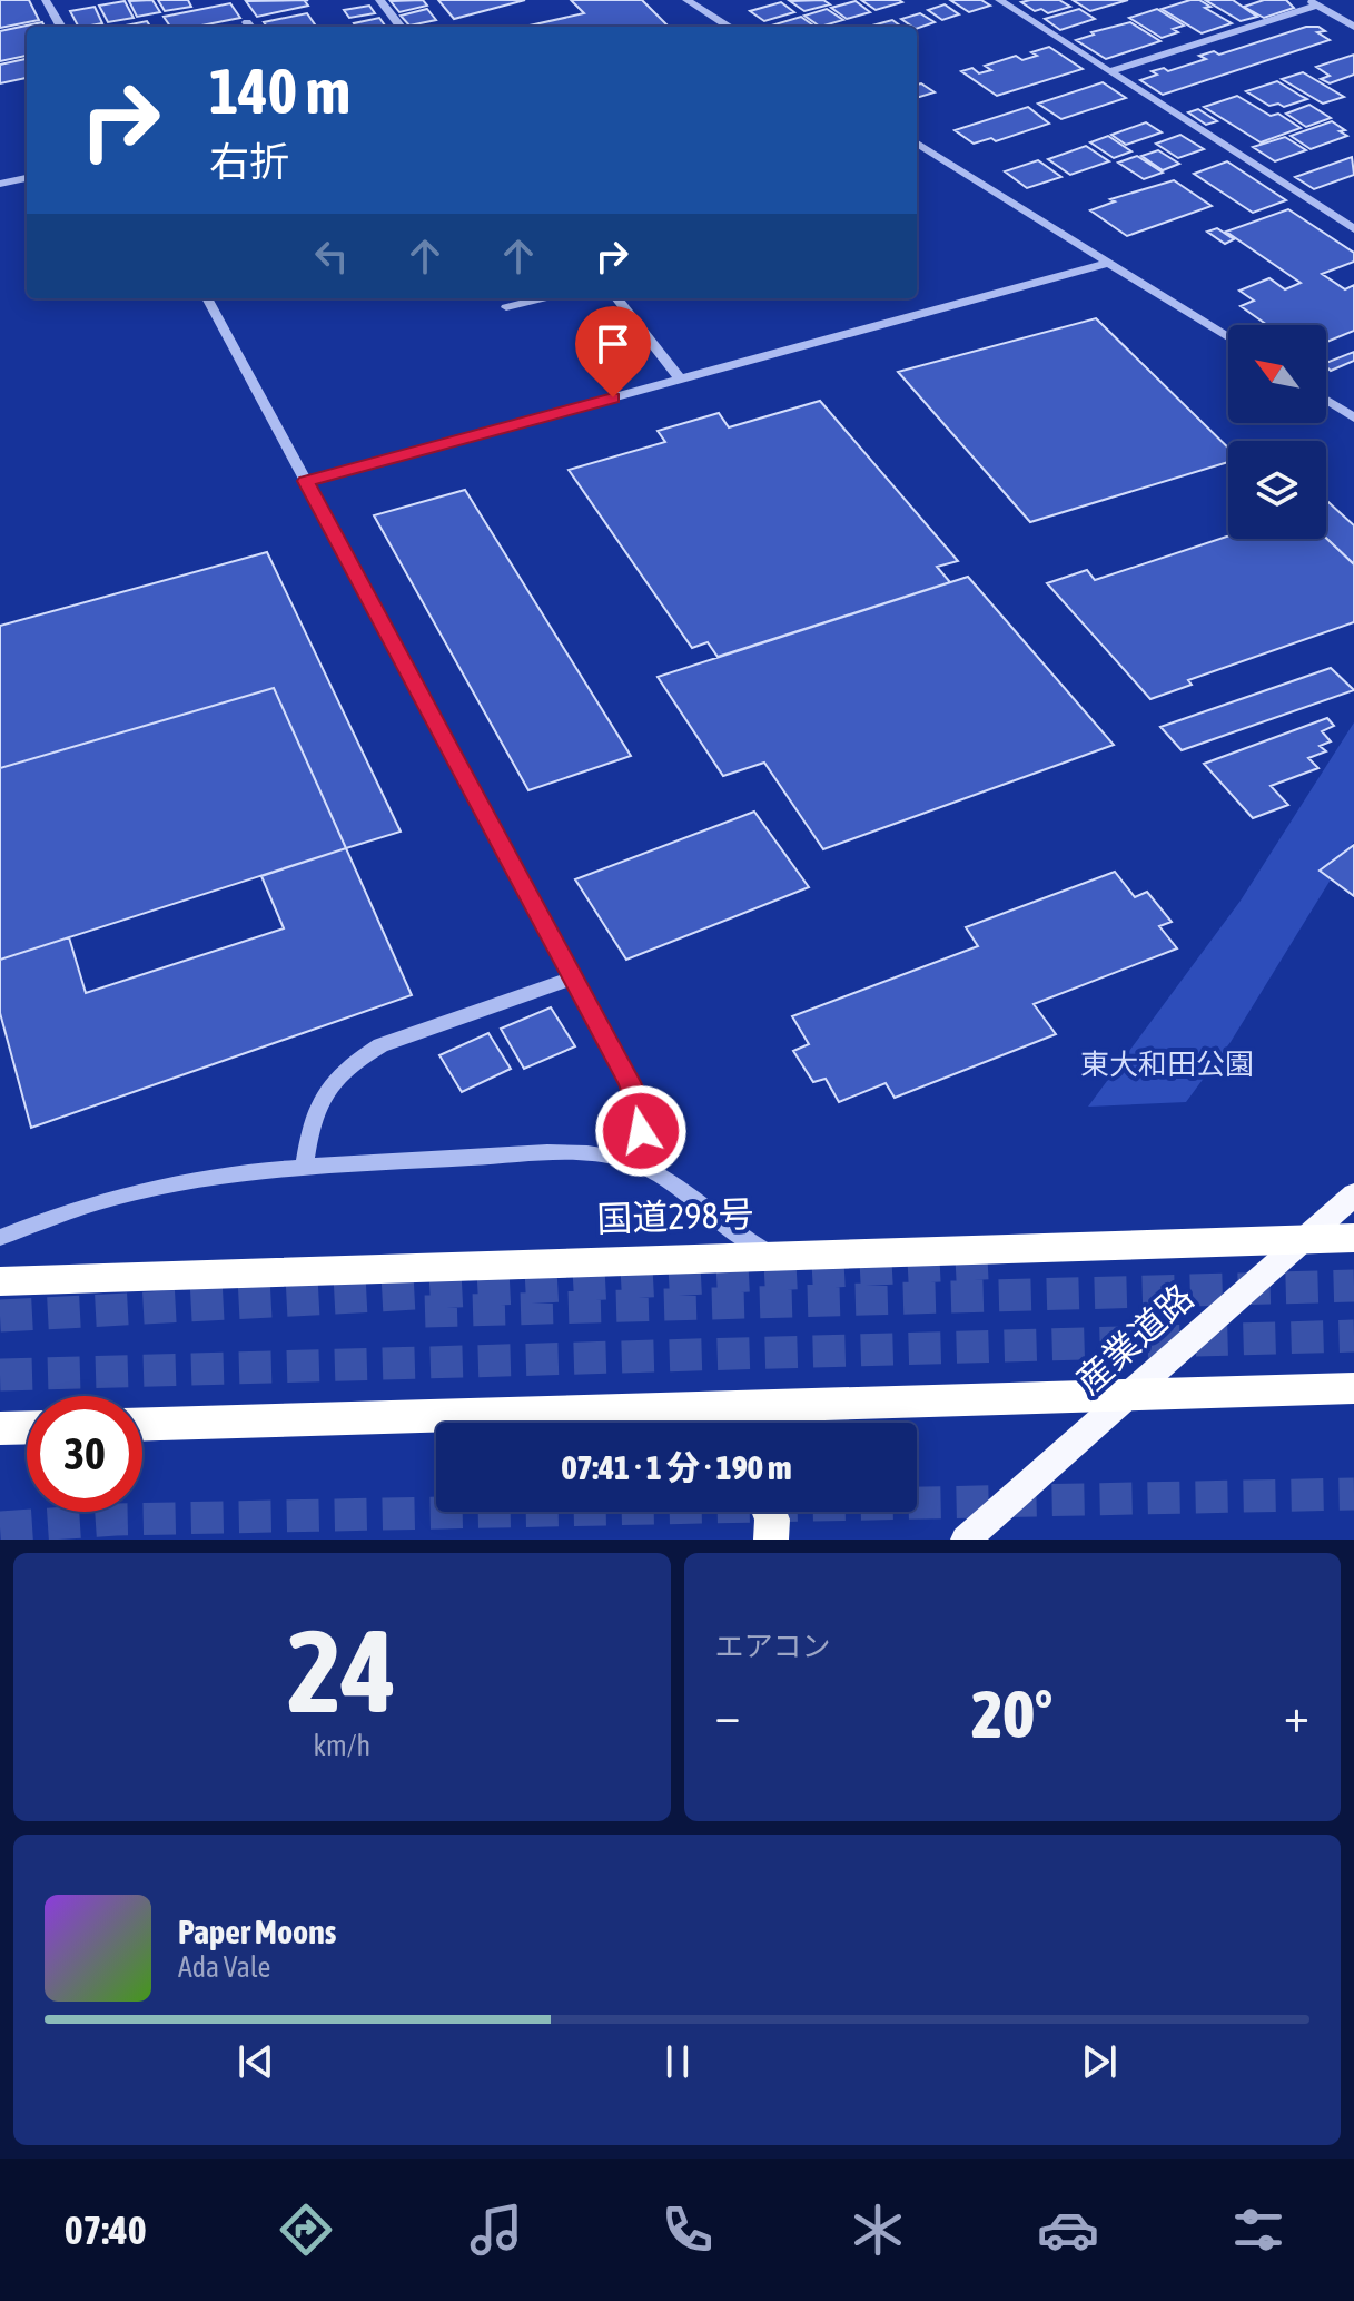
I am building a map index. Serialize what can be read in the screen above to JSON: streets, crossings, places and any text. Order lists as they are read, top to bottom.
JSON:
{
  "streets": {
    "highway": ["国道298号"],
    "main road": ["産業道路"]
  },
  "crossings": [
    ["国道298号", "産業道路"]
  ],
  "parks": ["東大和田公園"],
  "north": "top left",
  "page": {
    "turn": ["140 m", "右折"],
    "limit": "30",
    "trip": "07:41 · 1 分 · 190 m",
    "tile": [
      ["24", "km/h"],
      "エアコン"
    ],
    "heat": ["−", "20°", "+"],
    "song": ["Paper Moons", "Ada Vale"],
    "tabs": "07:40"
  }
}
